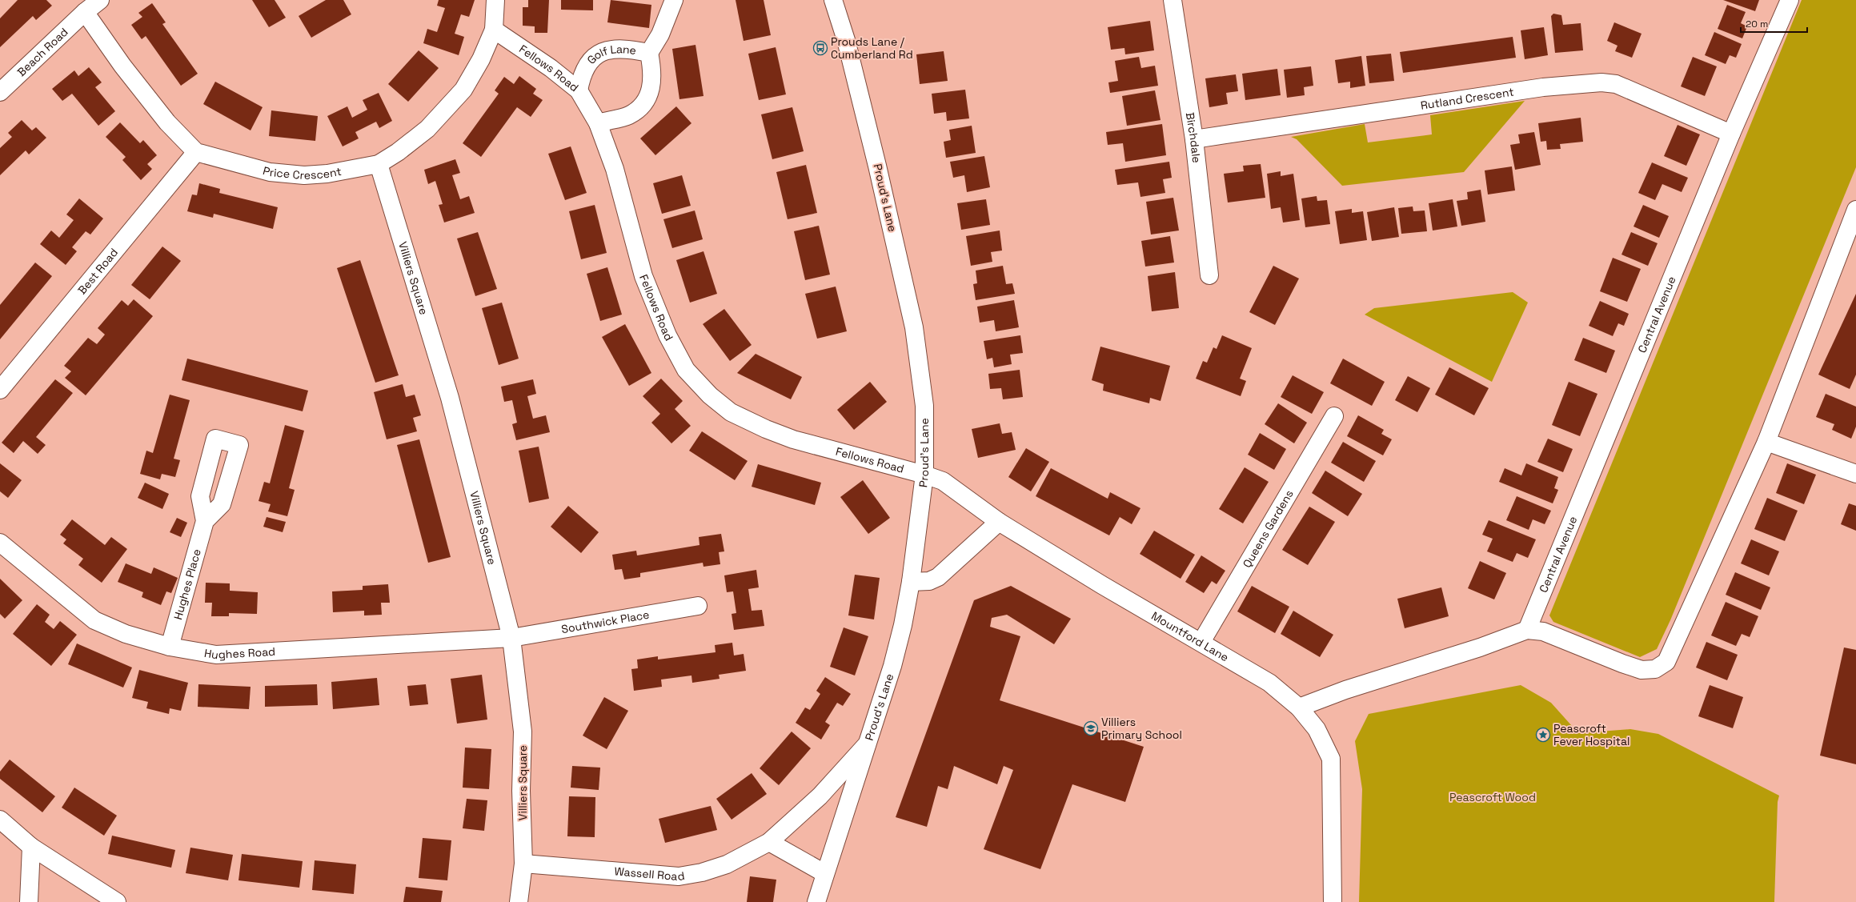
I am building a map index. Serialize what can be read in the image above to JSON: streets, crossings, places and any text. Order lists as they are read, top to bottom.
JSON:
{
  "streets": {
    "street": [
      "Beach Road",
      "Golf Lane",
      "Fellows Road",
      "Rutland Crescent",
      "Birchdale",
      "Price Crescent",
      "Proud's Lane",
      "Best Road",
      "Villiers Square",
      "Central Avenue",
      "Queens Gardens",
      "Hughes Place",
      "Southwick Place",
      "Mountford Lane",
      "Hughes Road",
      "Wassell Road"
    ]
  },
  "crossings": [
    ["Golf Lane", "Fellows Road"],
    ["Fellows Road", "Price Crescent"],
    ["Fellows Road", "Proud's Lane"],
    ["Fellows Road", "Mountford Lane"],
    ["Rutland Crescent", "Birchdale"],
    ["Rutland Crescent", "Central Avenue"],
    ["Price Crescent", "Best Road"],
    ["Price Crescent", "Villiers Square"],
    ["Proud's Lane", "Wassell Road"],
    ["Villiers Square", "Southwick Place"],
    ["Villiers Square", "Hughes Road"],
    ["Villiers Square", "Wassell Road"],
    ["Queens Gardens", "Mountford Lane"],
    ["Hughes Place", "Hughes Road"],
    ["Southwick Place", "Hughes Road"]
  ],
  "parks": ["Peascroft Wood"],
  "places": {
    "bus stop": ["Prouds Lane / Cumberland Rd"],
    "school or university": ["Villiers Primary School"],
    "place": ["Peascroft Fever Hospital"]
  },
  "scale_bar": "20 m"
}
